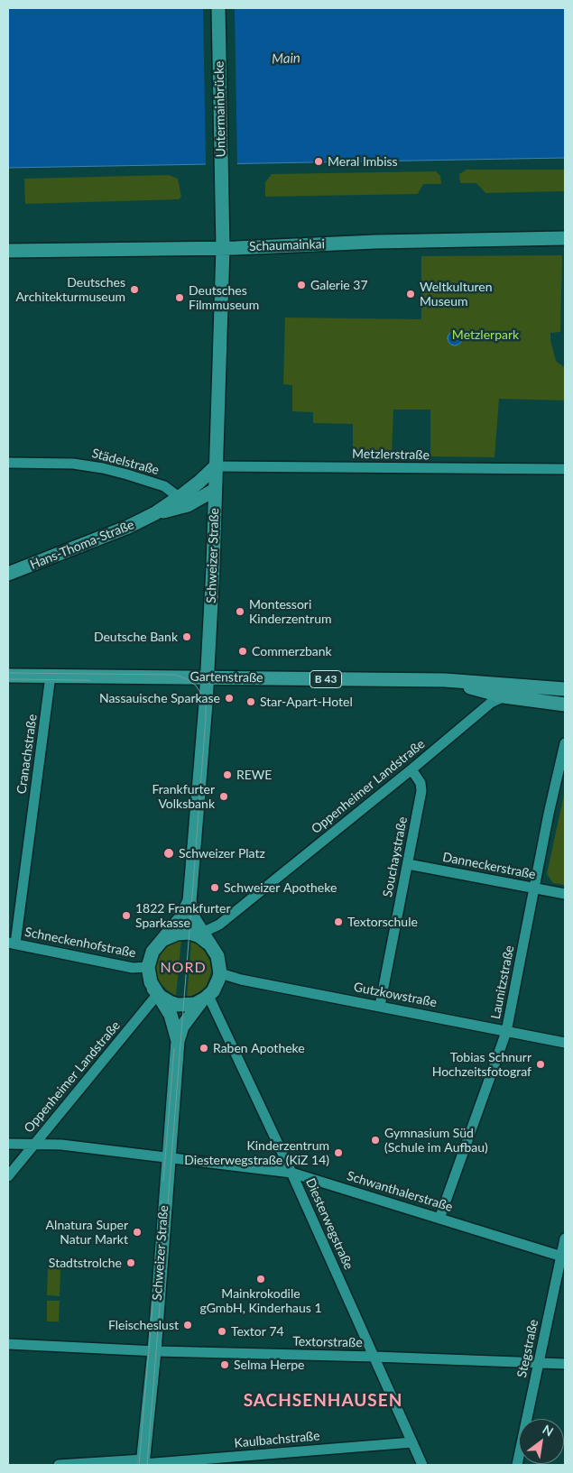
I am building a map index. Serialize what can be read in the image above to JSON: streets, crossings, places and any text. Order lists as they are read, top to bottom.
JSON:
{
  "streets": {
    "main road": [
      "Untermainbrücke",
      "Schaumainkai",
      "Hans-Thoma-Straße",
      "Schweizer Straße",
      "Gartenstraße",
      "B 43"
    ],
    "street": [
      "Metzlerstraße",
      "Städelstraße",
      "Cranachstraße",
      "Oppenheimer Landstraße",
      "Souchaystraße",
      "Danneckerstraße",
      "Schneckenhofstraße",
      "Launitzstraße",
      "Gutzkowstraße",
      "Schwanthalerstraße",
      "Diesterwegstraße",
      "Textorstraße",
      "Stegstraße",
      "Kaulbachstraße"
    ]
  },
  "crossings": [
    ["Untermainbrücke", "Schweizer Straße"],
    ["Schaumainkai", "Schweizer Straße"],
    ["Metzlerstraße", "Hans-Thoma-Straße"],
    ["Metzlerstraße", "Schweizer Straße"],
    ["Städelstraße", "Hans-Thoma-Straße"],
    ["Hans-Thoma-Straße", "Schweizer Straße"],
    ["Schweizer Straße", "Gartenstraße"],
    ["Schweizer Straße", "Schwanthalerstraße"],
    ["Schweizer Straße", "Textorstraße"],
    ["Schweizer Straße", "Kaulbachstraße"],
    ["Gartenstraße", "Cranachstraße"],
    ["Gartenstraße", "Oppenheimer Landstraße"],
    ["Cranachstraße", "Schneckenhofstraße"],
    ["Oppenheimer Landstraße", "Souchaystraße"],
    ["Oppenheimer Landstraße", "Schneckenhofstraße"],
    ["Oppenheimer Landstraße", "Gutzkowstraße"],
    ["Oppenheimer Landstraße", "Schwanthalerstraße"],
    ["Oppenheimer Landstraße", "Diesterwegstraße"],
    ["Souchaystraße", "Danneckerstraße"],
    ["Souchaystraße", "Gutzkowstraße"],
    ["Danneckerstraße", "Launitzstraße"],
    ["Schneckenhofstraße", "Gutzkowstraße"],
    ["Schneckenhofstraße", "Diesterwegstraße"],
    ["Launitzstraße", "Gutzkowstraße"],
    ["Launitzstraße", "Schwanthalerstraße"],
    ["Gutzkowstraße", "Diesterwegstraße"],
    ["Schwanthalerstraße", "Diesterwegstraße"],
    ["Schwanthalerstraße", "Stegstraße"],
    ["Diesterwegstraße", "Textorstraße"],
    ["Diesterwegstraße", "Kaulbachstraße"],
    ["Textorstraße", "Stegstraße"]
  ],
  "districts": ["NORD", "SACHSENHAUSEN"],
  "water": ["Main"],
  "parks": ["Metzlerpark"],
  "places": [
    "Meral Imbiss",
    "Galerie 37",
    "Deutsches Architekturmuseum",
    "Weltkulturen Museum",
    "Deutsches Filmmuseum",
    "Montessori Kinderzentrum",
    "Deutsche Bank",
    "Commerzbank",
    "Nassauische Sparkase",
    "Star-Apart-Hotel",
    "REWE",
    "Frankfurter Volksbank",
    "Schweizer Platz",
    "Schweizer Apotheke",
    "1822 Frankfurter Sparkasse",
    "Textorschule",
    "Raben Apotheke",
    "Tobias Schnurr Hochzeitsfotograf",
    "Gymnasium Süd (Schule im Aufbau)",
    "Kinderzentrum Diesterwegstraße (KiZ 14)",
    "Alnatura Super Natur Markt",
    "Stadtstrolche",
    "Mainkrokodile gGmbH, Kinderhaus 1",
    "Fleischeslust",
    "Textor 74",
    "Selma Herpe"
  ],
  "north": "top right"
}
